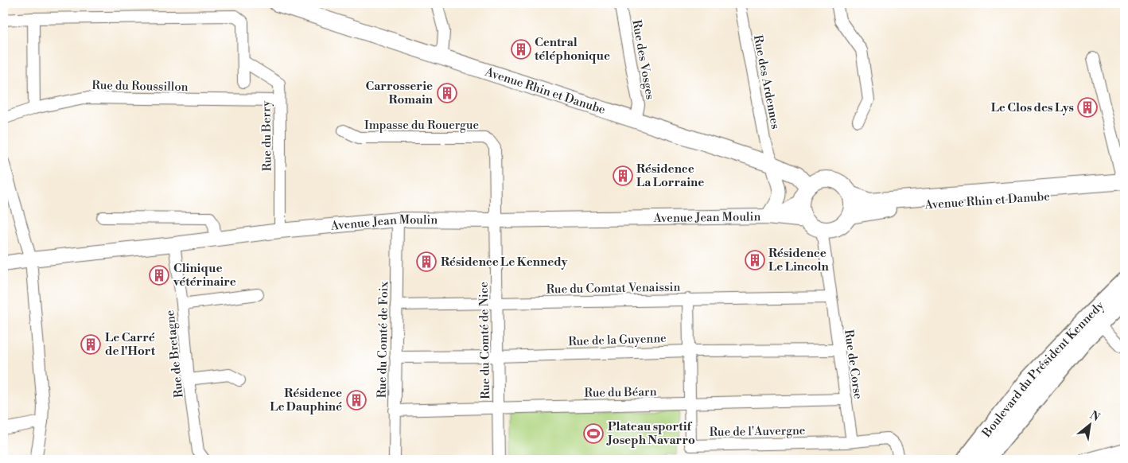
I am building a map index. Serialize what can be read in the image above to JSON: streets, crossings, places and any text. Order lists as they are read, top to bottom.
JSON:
{
  "streets": {
    "main road": ["Avenue Rhin et Danube", "Boulevard du Président Kennedy"],
    "street": [
      "Rue des Vosges",
      "Rue des Ardennes",
      "Rue du Roussillon",
      "Impasse du Rouergue",
      "Rue du Berry",
      "Avenue Jean Moulin",
      "Rue du Comtat Venaissin",
      "Rue du Comté de Foix",
      "Rue de la Guyenne",
      "Rue du Comté de Nice",
      "Rue de Bretagne",
      "Rue de Corse",
      "Rue du Béarn",
      "Rue de l'Auvergne"
    ]
  },
  "crossings": [
    ["Rue des Vosges", "Avenue Rhin et Danube"],
    ["Rue des Ardennes", "Avenue Rhin et Danube"],
    ["Rue du Roussillon", "Rue du Berry"],
    ["Avenue Rhin et Danube", "Avenue Jean Moulin"],
    ["Avenue Rhin et Danube", "Rue de Corse"],
    ["Impasse du Rouergue", "Avenue Jean Moulin"],
    ["Impasse du Rouergue", "Rue du Comté de Nice"],
    ["Rue du Berry", "Avenue Jean Moulin"],
    ["Avenue Jean Moulin", "Rue du Comté de Foix"],
    ["Avenue Jean Moulin", "Rue du Comté de Nice"],
    ["Avenue Jean Moulin", "Rue de Bretagne"],
    ["Avenue Jean Moulin", "Rue de Corse"],
    ["Rue du Comtat Venaissin", "Rue du Comté de Foix"],
    ["Rue du Comtat Venaissin", "Rue du Comté de Nice"],
    ["Rue du Comtat Venaissin", "Rue de Corse"],
    ["Rue du Comtat Venaissin", "Rue de l'Auvergne"],
    ["Rue du Comté de Foix", "Rue de la Guyenne"],
    ["Rue du Comté de Foix", "Rue du Béarn"],
    ["Rue de la Guyenne", "Rue du Comté de Nice"],
    ["Rue de la Guyenne", "Rue de Corse"],
    ["Rue de la Guyenne", "Rue de l'Auvergne"],
    ["Rue du Comté de Nice", "Rue du Béarn"],
    ["Rue de Corse", "Rue du Béarn"],
    ["Rue de Corse", "Rue de l'Auvergne"],
    ["Rue du Béarn", "Rue de l'Auvergne"]
  ],
  "places": {
    "building": [
      "Central téléphonique",
      "Carrosserie Romain",
      "Le Clos des Lys",
      "Résidence La Lorraine",
      "Résidence Le Lincoln",
      "Résidence Le Kennedy",
      "Clinique vétérinaire",
      "Le Carré de l'Hort",
      "Résidence Le Dauphiné"
    ],
    "sports": ["Plateau sportif Joseph Navarro"]
  },
  "north": "top right"
}
